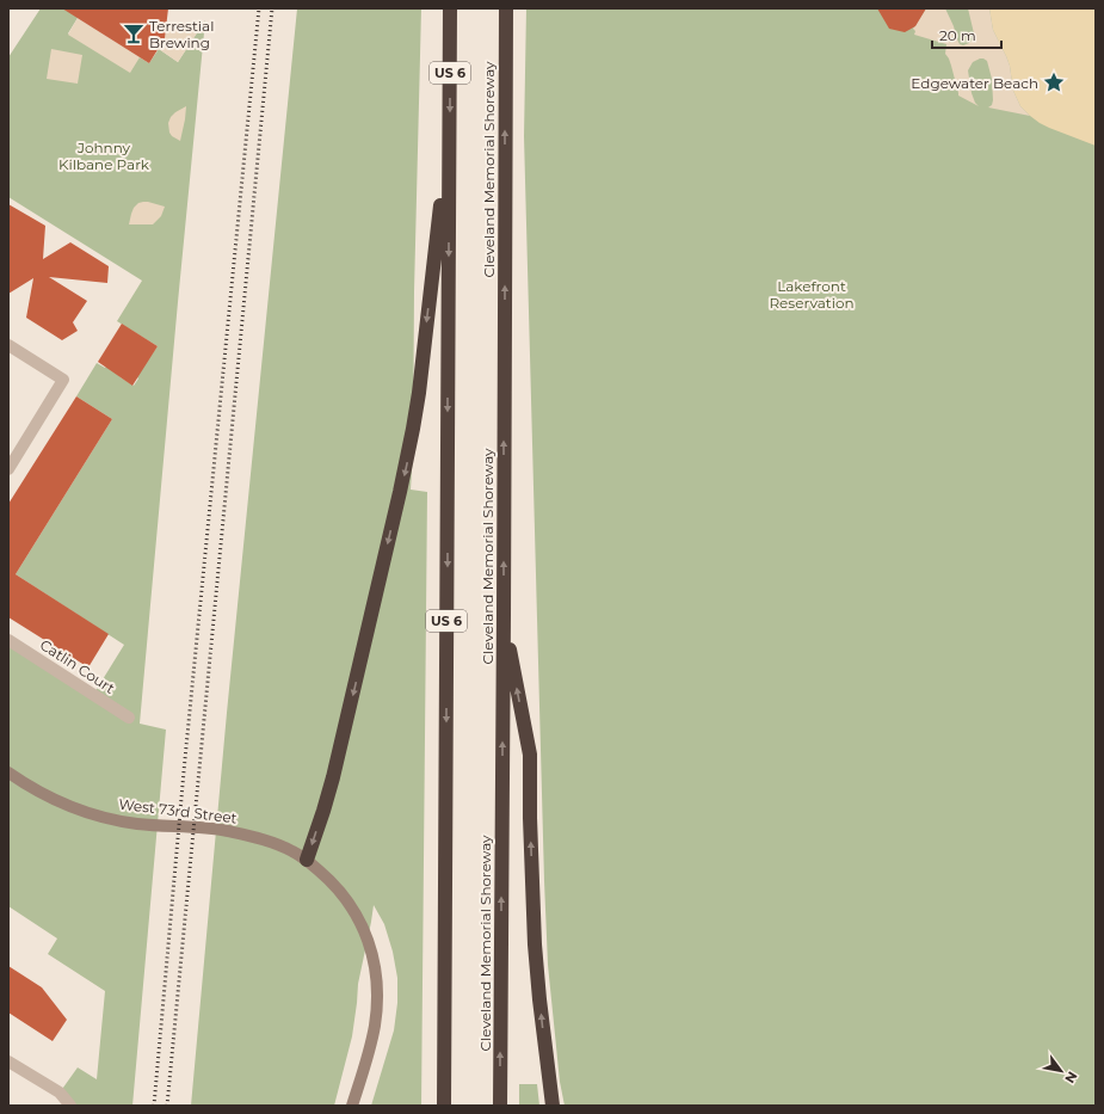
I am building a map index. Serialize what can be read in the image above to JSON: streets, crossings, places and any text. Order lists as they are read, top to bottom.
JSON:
{
  "streets": {
    "highway": ["US 6", "Cleveland Memorial Shoreway"],
    "street": ["Catlin Court", "West 73rd Street"]
  },
  "parks": ["Johnny Kilbane Park", "Lakefront Reservation"],
  "places": {
    "bar": ["Terrestial Brewing"],
    "place": ["Edgewater Beach"]
  },
  "scale_bar": "20 m",
  "north": "bottom right"
}
